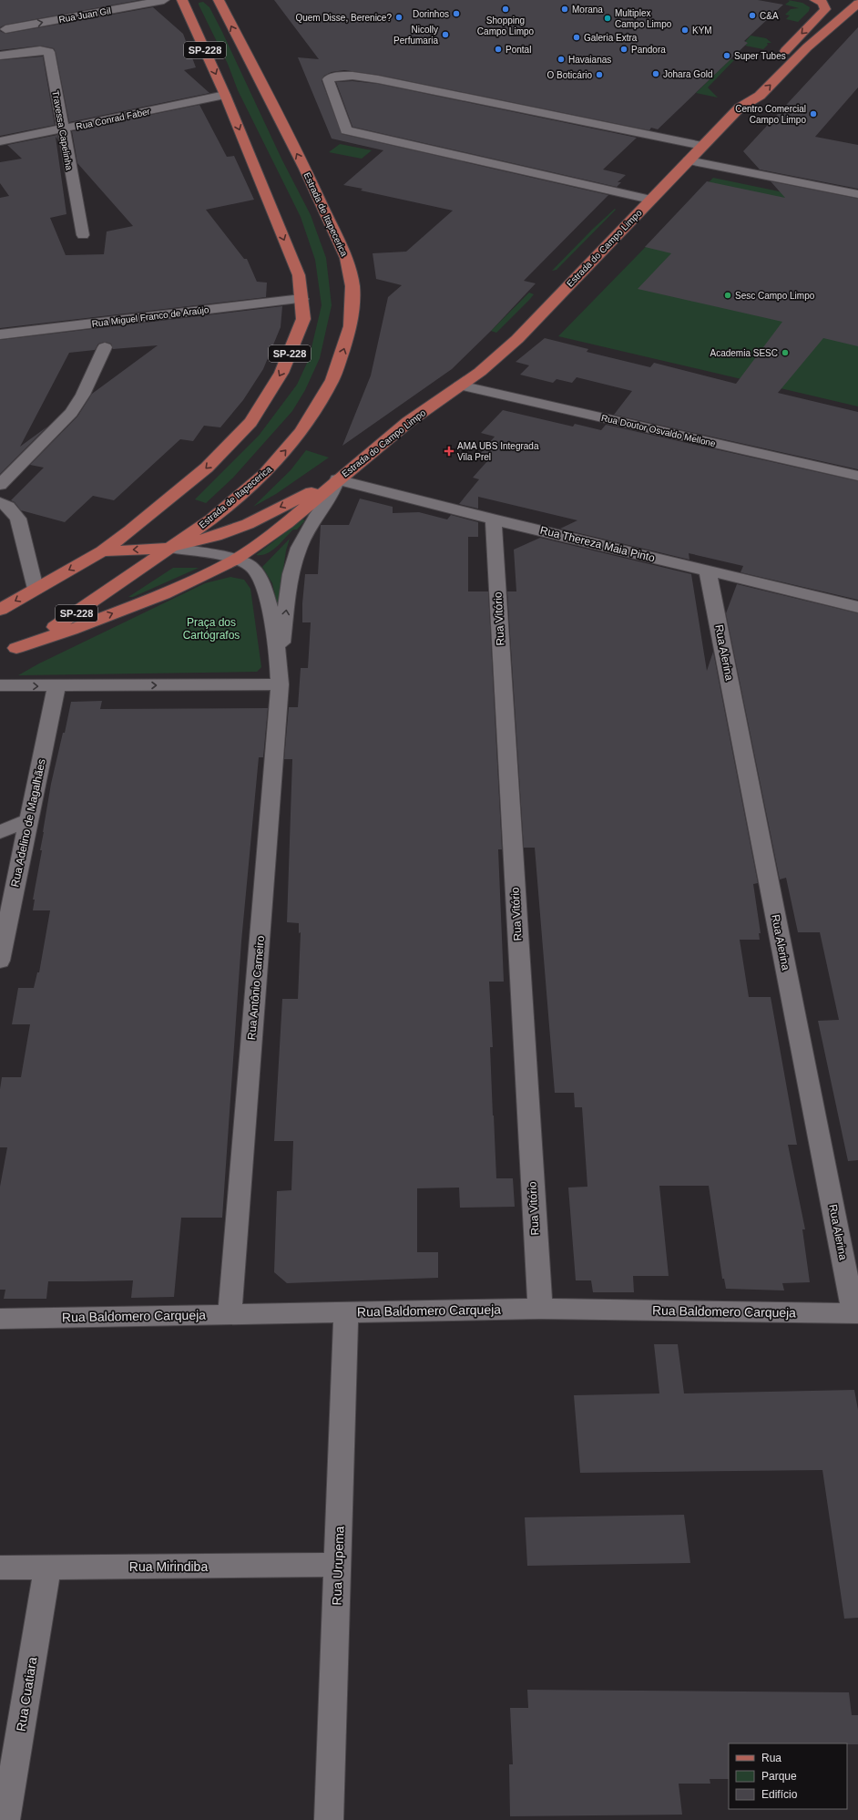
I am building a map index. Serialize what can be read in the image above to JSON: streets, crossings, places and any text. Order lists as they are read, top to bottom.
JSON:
{
  "streets": {
    "main road": ["SP-228", "Estrada de Itapecerica", "Estrada do Campo Limpo"],
    "street": [
      "Rua Juan Gil",
      "Rua Conrad Faber",
      "Travessa Capelinha",
      "Rua Miguel Franco de Araújo",
      "Rua Doutor Osvaldo Mellone",
      "Rua Thereza Maia Pinto",
      "Rua Vitório",
      "Rua Alerina",
      "Rua Adelino de Magalhães",
      "Rua Antônio Carneiro",
      "Rua Baldomero Carqueja",
      "Rua Urupema",
      "Rua Mirindiba",
      "Rua Cuatiara"
    ]
  },
  "crossings": [
    ["SP-228", "Rua Conrad Faber"],
    ["SP-228", "Estrada do Campo Limpo"],
    ["SP-228", "Rua Miguel Franco de Araújo"],
    ["Rua Conrad Faber", "Travessa Capelinha"],
    ["Estrada de Itapecerica", "Estrada do Campo Limpo"],
    ["Estrada de Itapecerica", "Rua Antônio Carneiro"],
    ["Estrada do Campo Limpo", "Rua Doutor Osvaldo Mellone"],
    ["Estrada do Campo Limpo", "Rua Thereza Maia Pinto"],
    ["Estrada do Campo Limpo", "Rua Antônio Carneiro"],
    ["Rua Thereza Maia Pinto", "Rua Vitório"],
    ["Rua Thereza Maia Pinto", "Rua Alerina"],
    ["Rua Thereza Maia Pinto", "Rua Antônio Carneiro"],
    ["Rua Vitório", "Rua Baldomero Carqueja"],
    ["Rua Alerina", "Rua Baldomero Carqueja"],
    ["Rua Antônio Carneiro", "Rua Baldomero Carqueja"],
    ["Rua Baldomero Carqueja", "Rua Urupema"],
    ["Rua Urupema", "Rua Mirindiba"],
    ["Rua Mirindiba", "Rua Cuatiara"]
  ],
  "one_way": ["Rua Juan Gil", "Estrada de Itapecerica"],
  "parks": ["Praça dos Cartógrafos"],
  "places": {
    "other": [
      "Shopping Campo Limpo",
      "Morana",
      "Dorinhos",
      "C&A",
      "Quem Disse, Berenice?",
      "Multiplex Campo Limpo",
      "KYM",
      "Nicolly Perfumaria",
      "Galeria Extra",
      "Pontal",
      "Pandora",
      "Super Tubes",
      "Havaianas",
      "Johara Gold",
      "O Boticário",
      "Centro Comercial Campo Limpo",
      "Sesc Campo Limpo",
      "Academia SESC"
    ],
    "health": ["AMA UBS Integrada Vila Prel"]
  },
  "legend": ["Rua", "Parque", "Edifício"]
}
